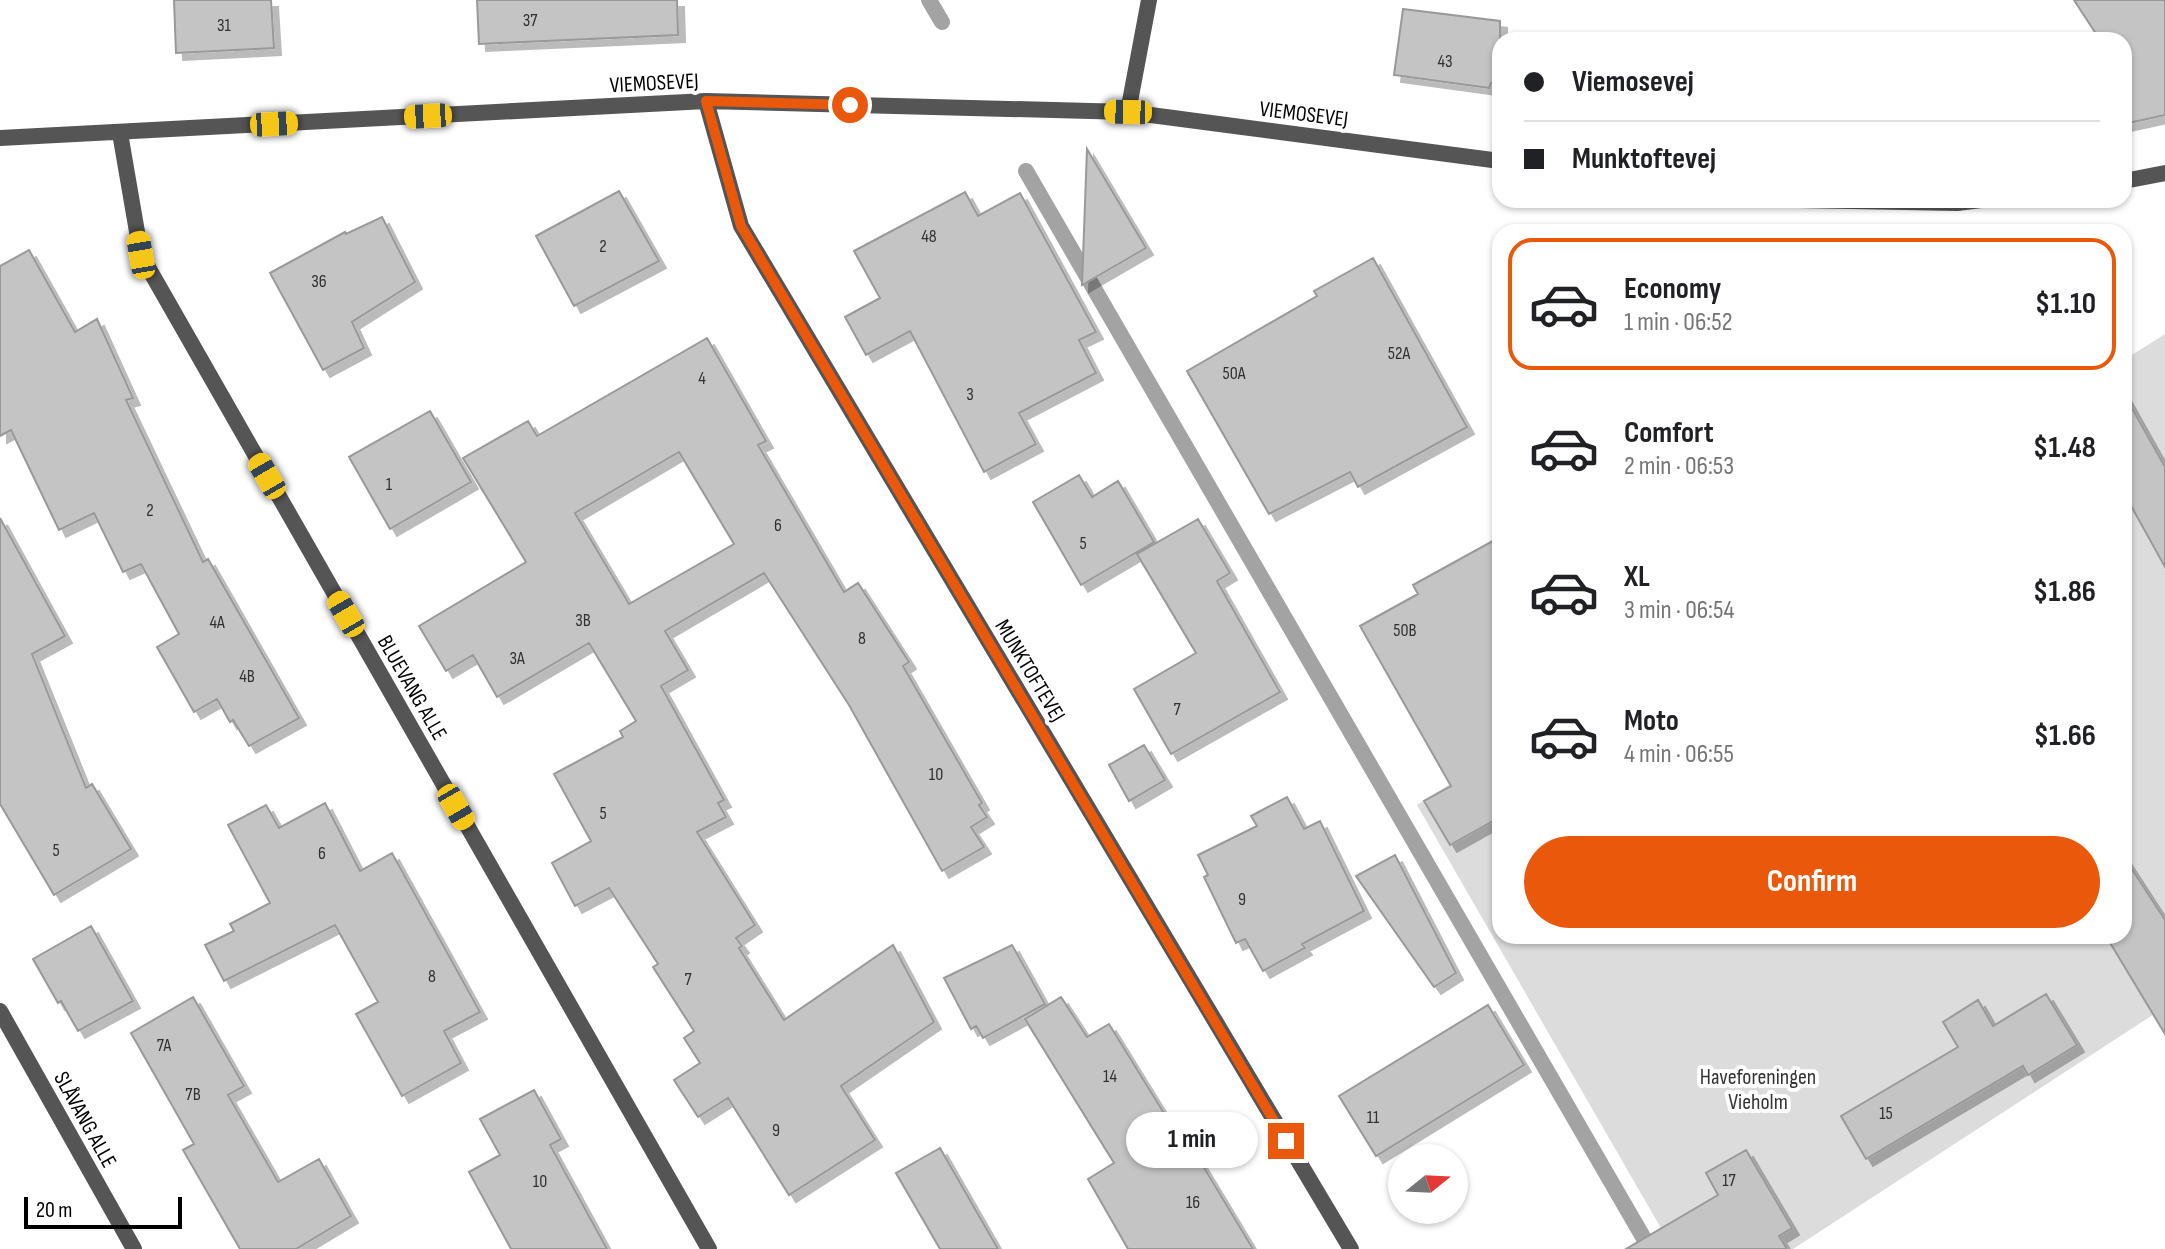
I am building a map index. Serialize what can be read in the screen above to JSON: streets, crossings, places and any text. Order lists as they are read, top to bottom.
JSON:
{
  "streets": {
    "street": [
      "VIEMOSEVEJ",
      "MUNKTOFTEVEJ",
      "BLUEVANG ALLE",
      "SLÅVANG ALLE"
    ]
  },
  "crossings": [
    ["VIEMOSEVEJ", "MUNKTOFTEVEJ"],
    ["VIEMOSEVEJ", "BLUEVANG ALLE"]
  ],
  "parks": ["Haveforeningen Vieholm"],
  "house_numbers": [
    "37",
    "31",
    "43",
    "48",
    "2",
    "36",
    "52A",
    "50A",
    "4",
    "3",
    "1",
    "2",
    "6",
    "5",
    "3B",
    "4A",
    "50B",
    "8",
    "3A",
    "4B",
    "7",
    "10",
    "5",
    "5",
    "6",
    "9",
    "8",
    "7",
    "7A",
    "14",
    "7B",
    "15",
    "11",
    "9",
    "17",
    "10",
    "16"
  ],
  "scale_bar": "20 m",
  "north": "right",
  "page": {
    "banner": ["Viemosevej", "Munktoftevej"],
    "list": [
      {
        "name": "Economy",
        "note": "1 min · 06:52",
        "value": "$1.10"
      },
      {
        "name": "Comfort",
        "note": "2 min · 06:53",
        "value": "$1.48"
      },
      {
        "name": "XL",
        "note": "3 min · 06:54",
        "value": "$1.86"
      },
      {
        "name": "Moto",
        "note": "4 min · 06:55",
        "value": "$1.66"
      }
    ],
    "buttons": "Confirm",
    "bubble": "1 min",
    "scale": "20 m"
  }
}
